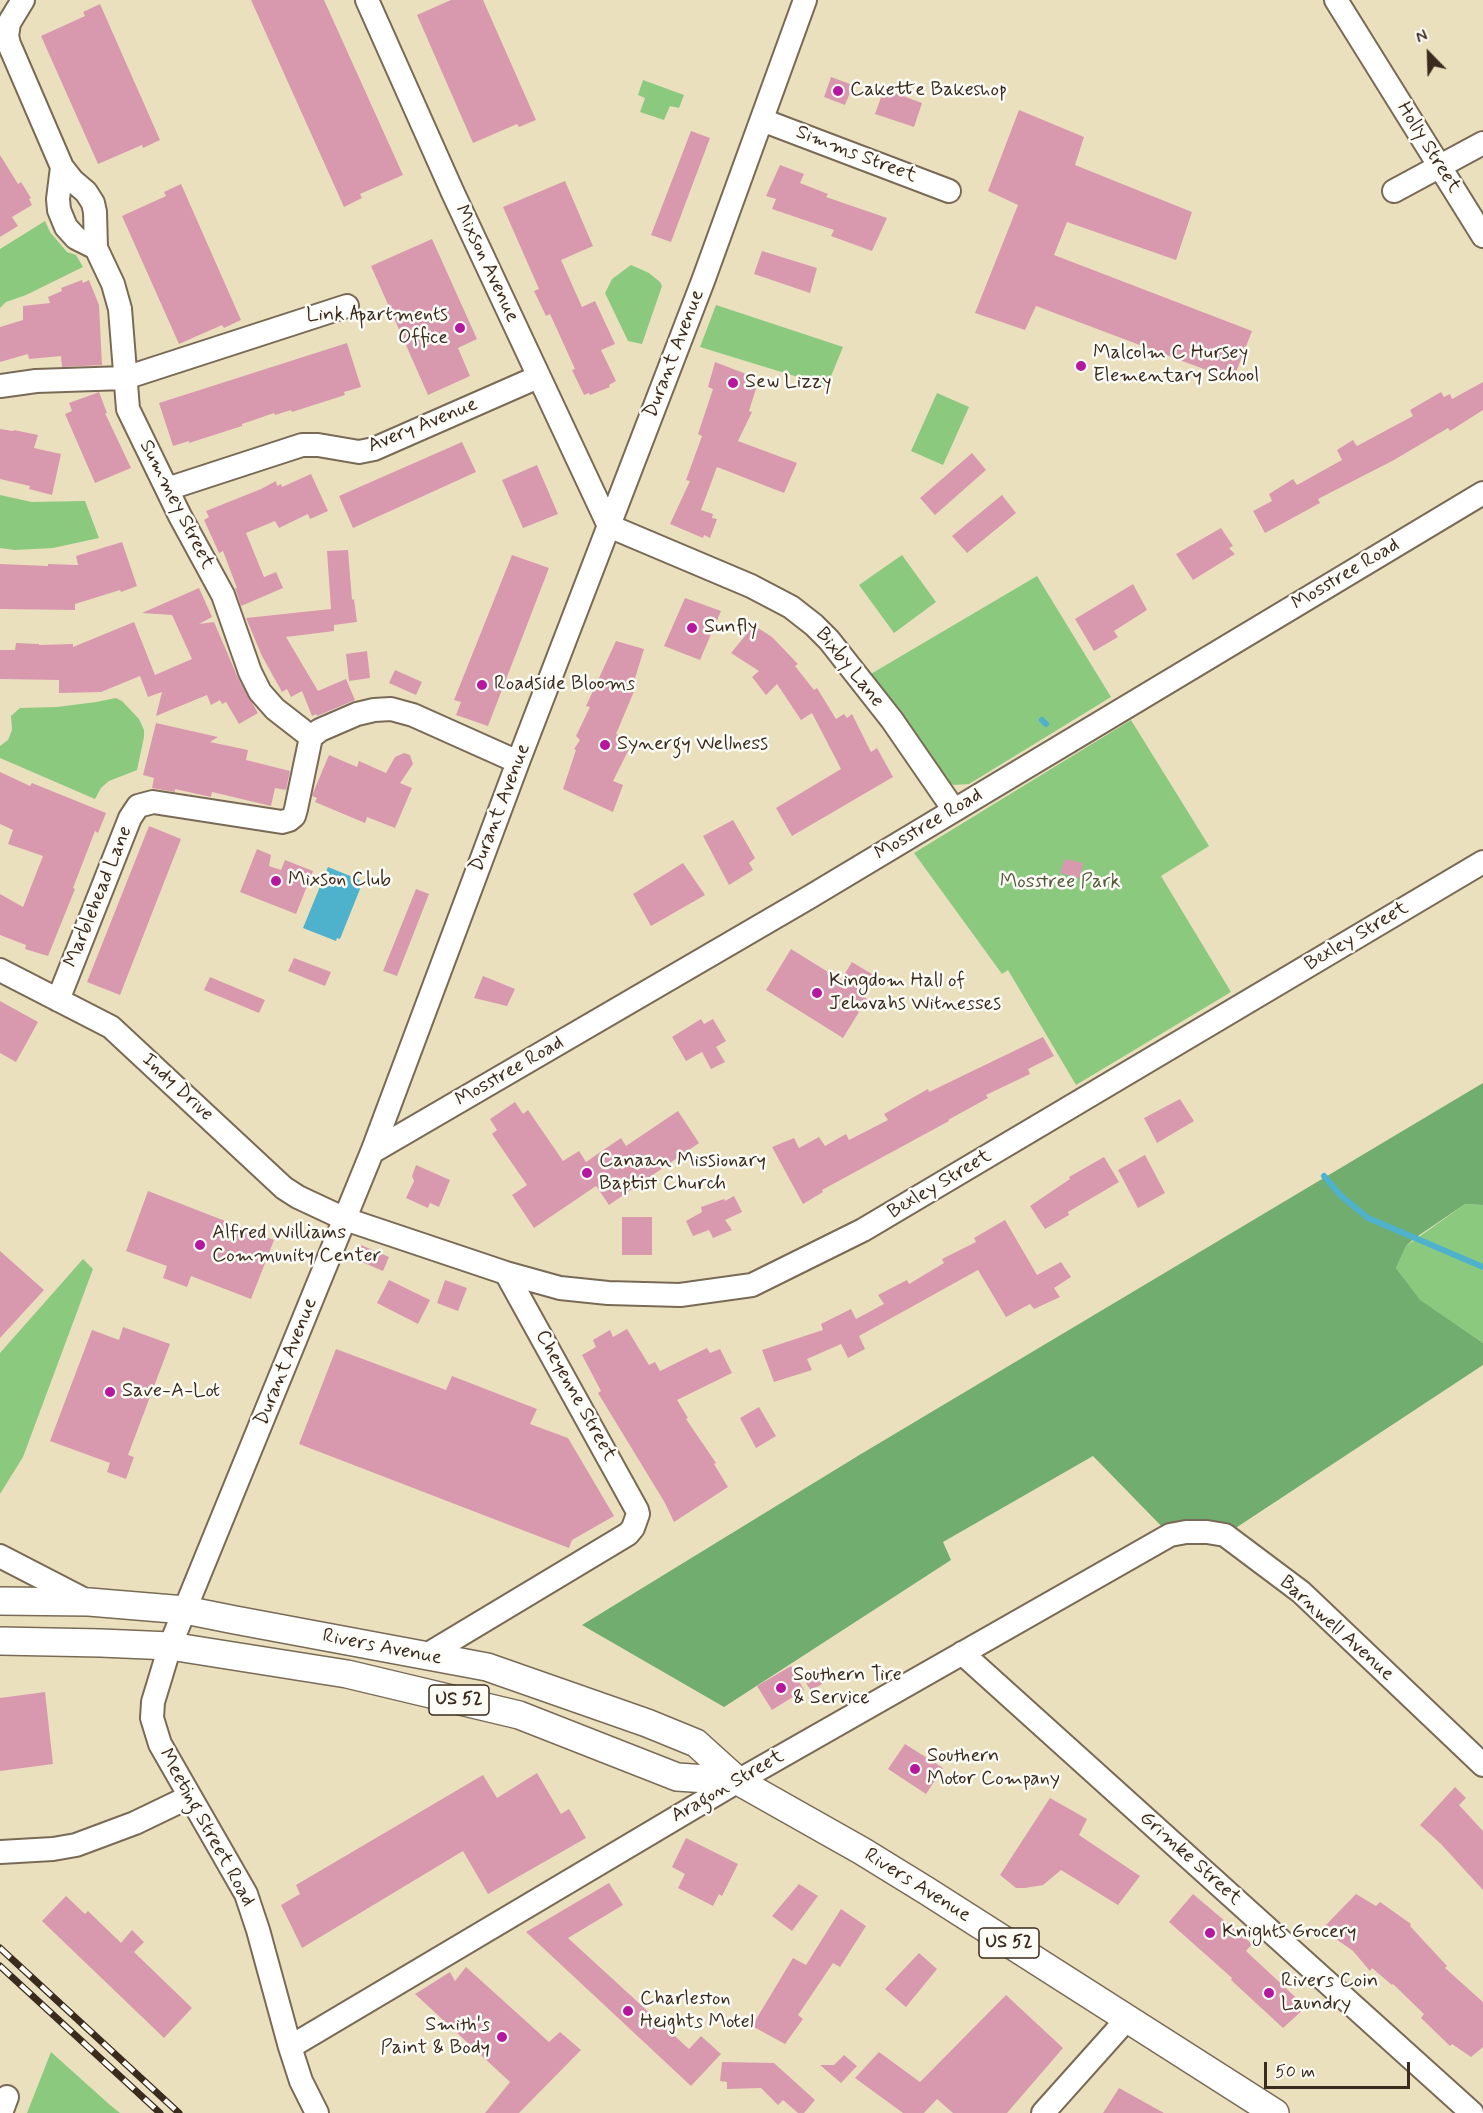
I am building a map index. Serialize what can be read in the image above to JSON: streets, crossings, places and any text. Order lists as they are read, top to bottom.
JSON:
{
  "streets": {
    "main road": ["Rivers Avenue", "US 52"],
    "street": [
      "Holly Street",
      "Simms Street",
      "Mixson Avenue",
      "Durant Avenue",
      "Avery Avenue",
      "Summey Street",
      "Mosstree Road",
      "Bixby Lane",
      "Marblehead Lane",
      "Bexley Street",
      "Indy Drive",
      "Cheyenne Street",
      "Barnwell Avenue",
      "Aragon Street",
      "Meeting Street Road",
      "Grimke Street"
    ]
  },
  "crossings": [
    ["Simms Street", "Durant Avenue"],
    ["Mixson Avenue", "Durant Avenue"],
    ["Mixson Avenue", "Avery Avenue"],
    ["Mixson Avenue", "Bixby Lane"],
    ["Durant Avenue", "Mosstree Road"],
    ["Durant Avenue", "Bixby Lane"],
    ["Durant Avenue", "Bexley Street"],
    ["Durant Avenue", "Indy Drive"],
    ["Durant Avenue", "Rivers Avenue"],
    ["Durant Avenue", "Meeting Street Road"],
    ["Avery Avenue", "Summey Street"],
    ["Summey Street", "Marblehead Lane"],
    ["Mosstree Road", "Bixby Lane"],
    ["Marblehead Lane", "Indy Drive"],
    ["Bexley Street", "Indy Drive"],
    ["Bexley Street", "Cheyenne Street"],
    ["Cheyenne Street", "Rivers Avenue"],
    ["Barnwell Avenue", "Aragon Street"],
    ["Rivers Avenue", "Aragon Street"],
    ["Rivers Avenue", "Meeting Street Road"],
    ["Aragon Street", "Meeting Street Road"],
    ["Aragon Street", "Grimke Street"]
  ],
  "parks": ["Mosstree Park"],
  "places": [
    "Cakette Bakeshop",
    "Link Apartments Office",
    "Malcolm C Hursey Elementary School",
    "Sew Lizzy",
    "Sunfly",
    "Roadside Blooms",
    "Synergy Wellness",
    "Mixson Club",
    "Kingdom Hall of Jehovahs Witnesses",
    "Canaan Missionary Baptist Church",
    "Alfred Williams Community Center",
    "Save-A-Lot",
    "Southern Tire & Service",
    "Southern Motor Company",
    "Knights Grocery",
    "Rivers Coin Laundry",
    "Charleston Heights Motel",
    "Smith's Paint & Body"
  ],
  "scale_bar": "50 m",
  "north": "top left"
}
